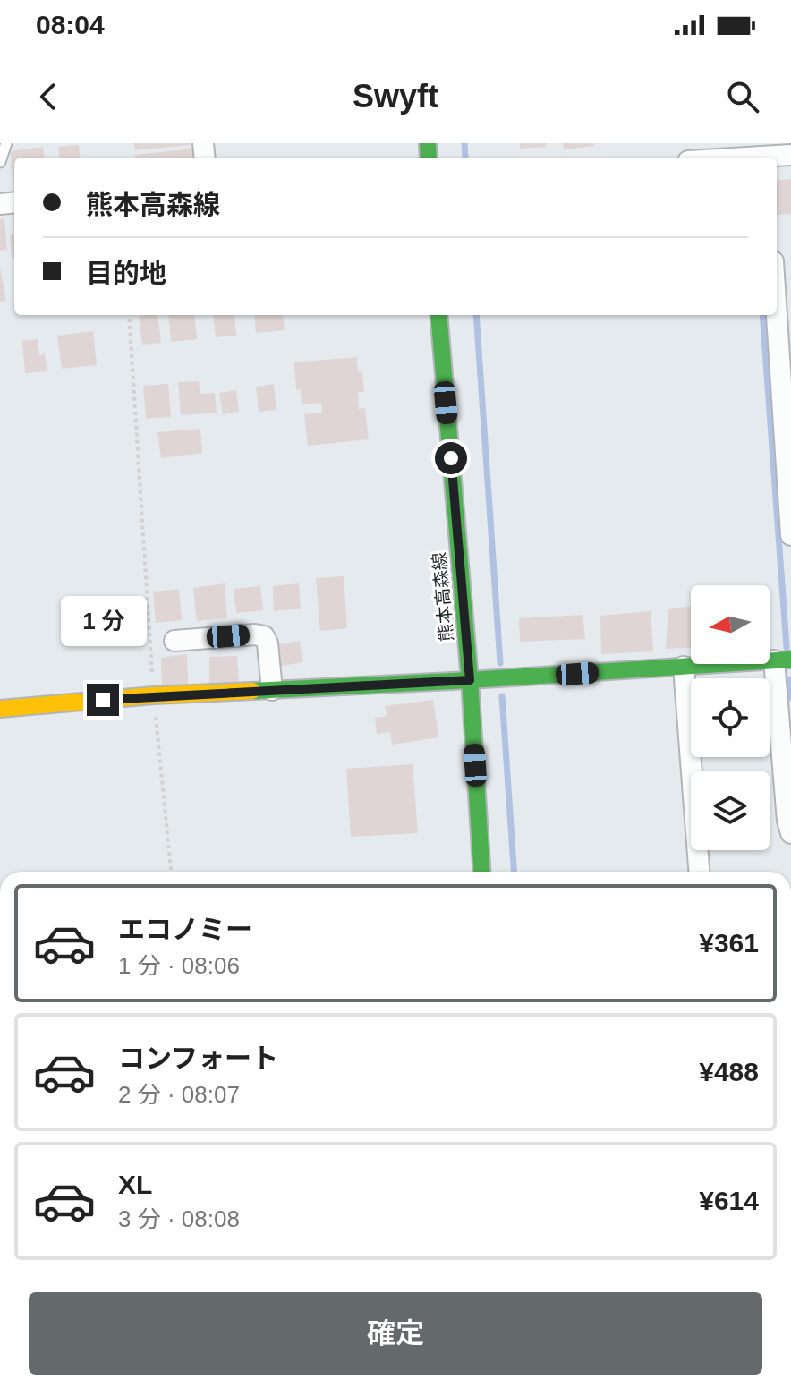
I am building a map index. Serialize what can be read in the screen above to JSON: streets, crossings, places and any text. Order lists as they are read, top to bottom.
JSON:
{
  "streets": {
    "street": ["熊本高森線"]
  },
  "north": "left",
  "page": {
    "status": "08:04",
    "header": "Swyft",
    "banner": ["熊本高森線", "目的地"],
    "bubble": "1 分",
    "list": [
      {
        "name": "エコノミー",
        "note": "1 分 · 08:06",
        "value": "¥361"
      },
      {
        "name": "コンフォート",
        "note": "2 分 · 08:07",
        "value": "¥488"
      },
      {
        "name": "XL",
        "note": "3 分 · 08:08",
        "value": "¥614"
      }
    ],
    "buttons": "確定"
  }
}
